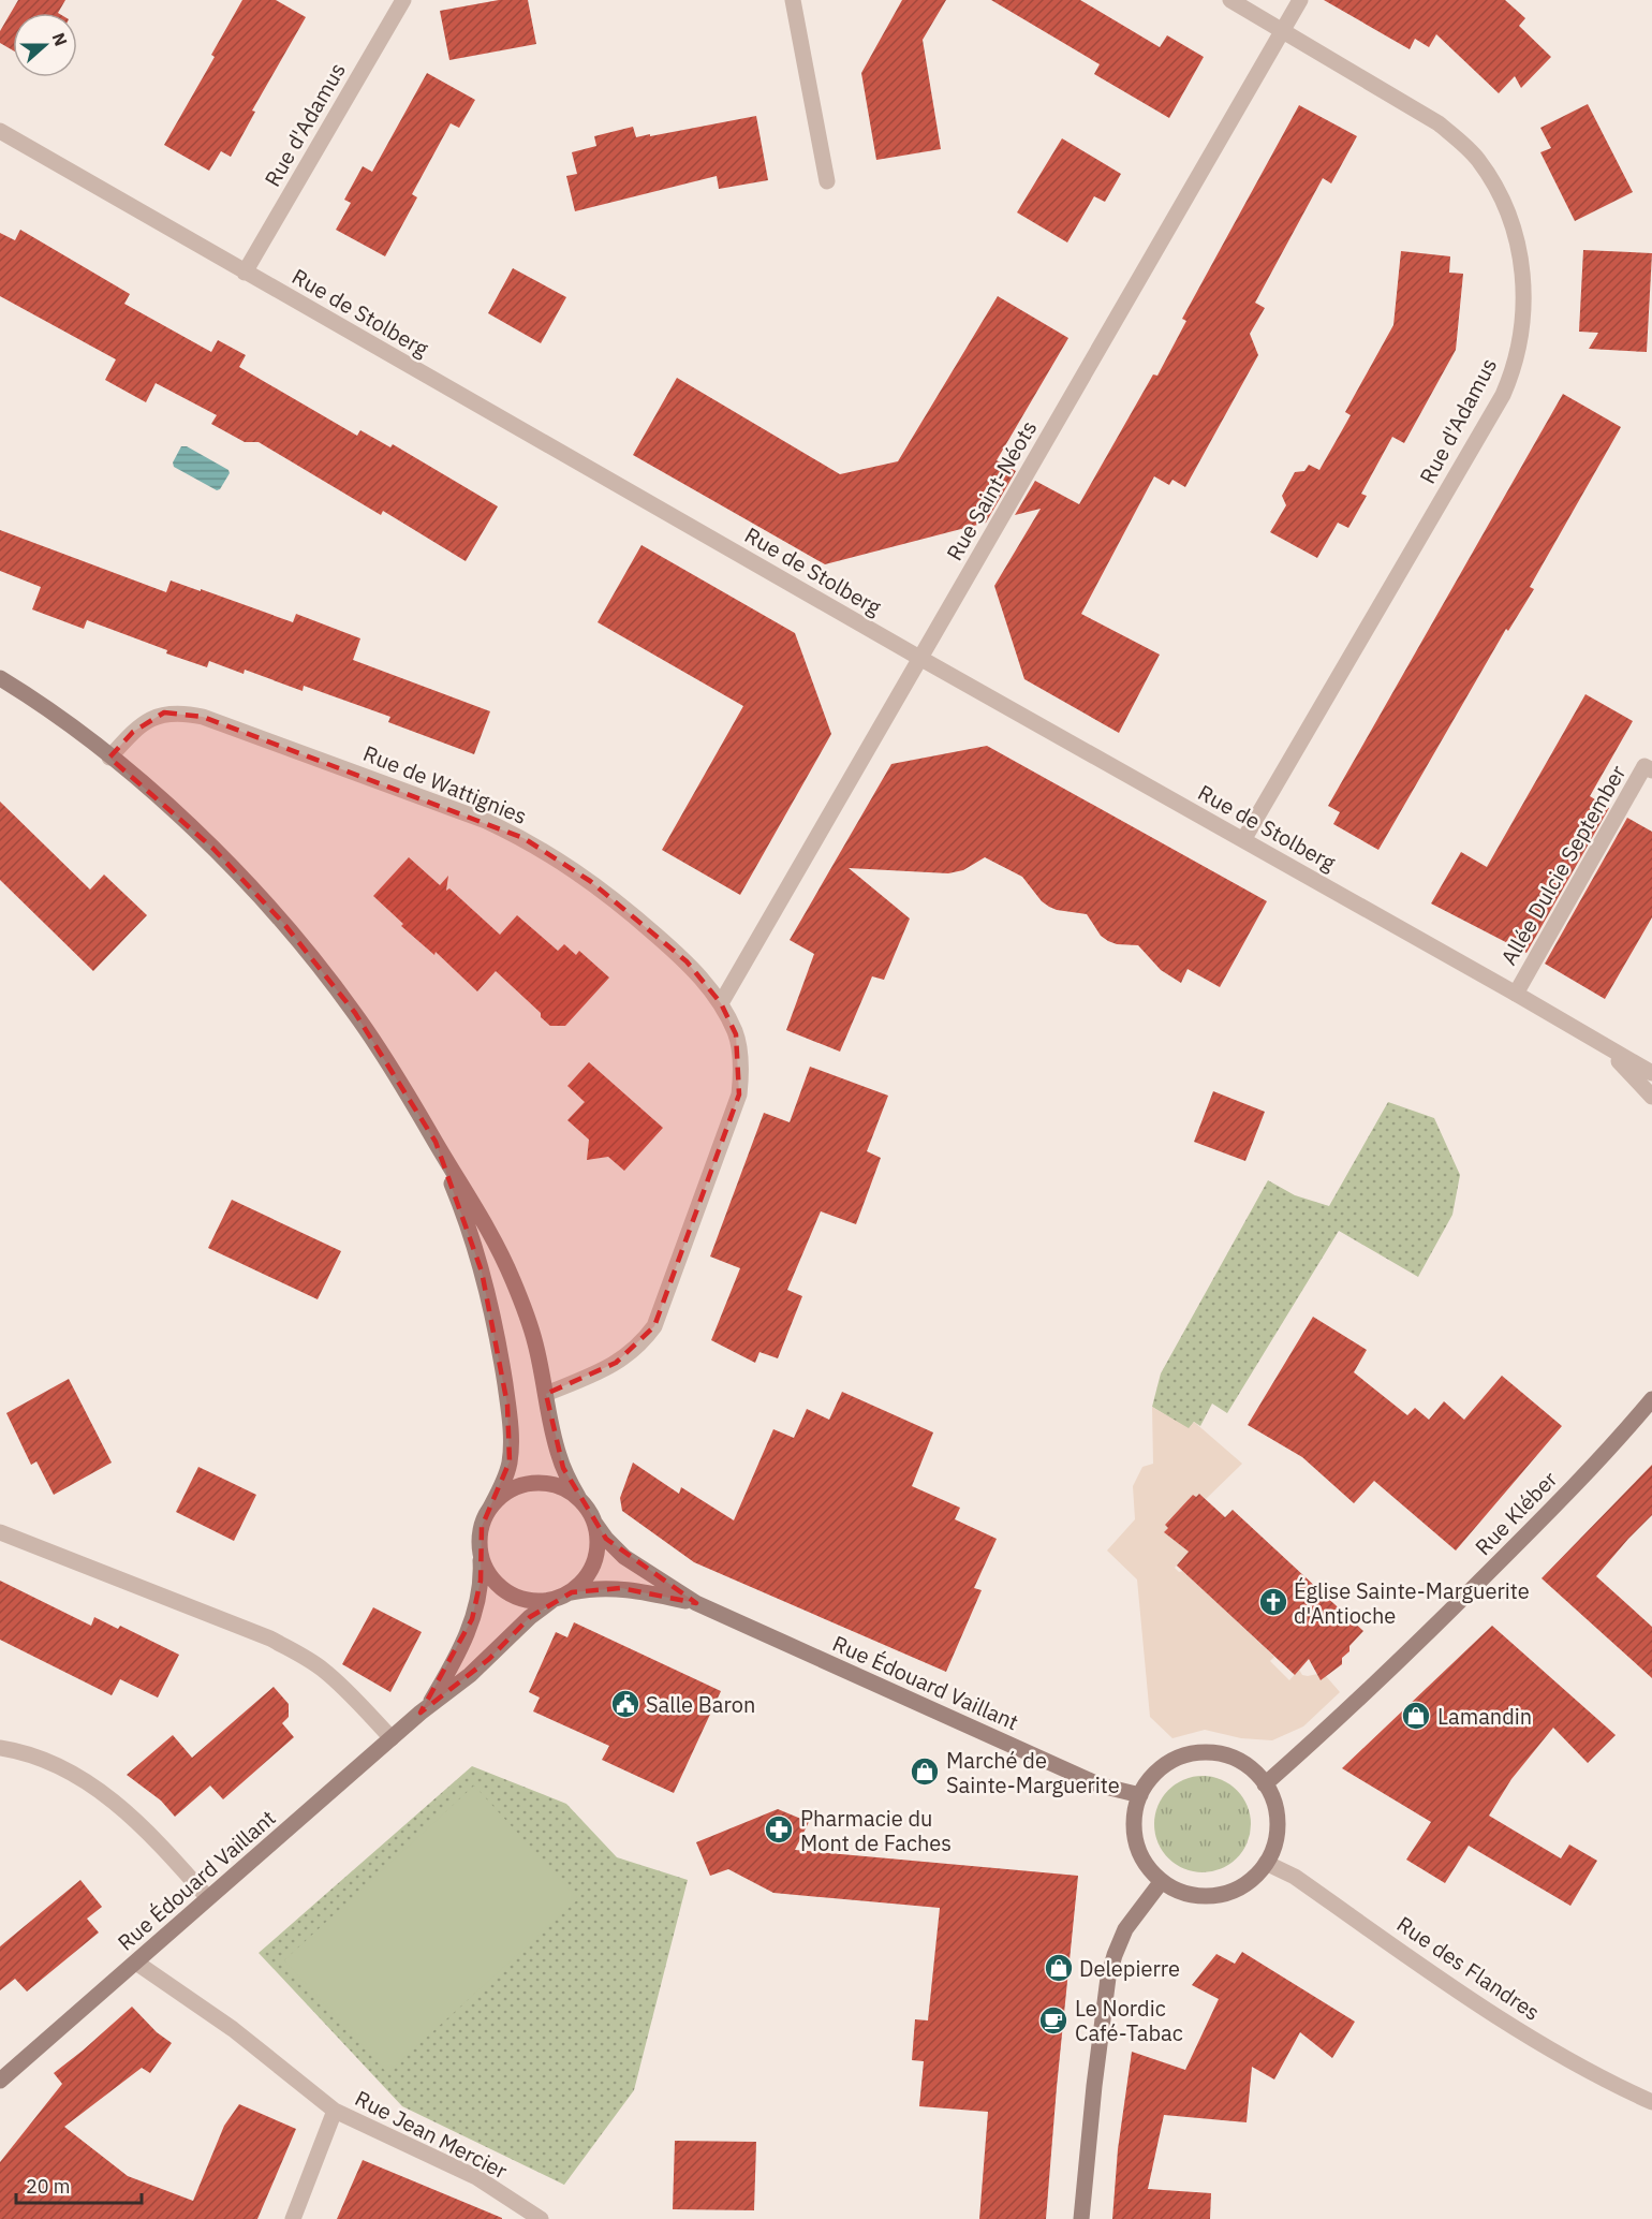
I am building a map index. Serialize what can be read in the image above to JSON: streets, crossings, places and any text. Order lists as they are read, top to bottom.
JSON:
{
  "streets": {
    "street": [
      "Rue d'Adamus",
      "Rue de Stolberg",
      "Rue Saint-Néots",
      "Rue de Wattignies",
      "Allée Dulcie September",
      "Rue Kléber",
      "Rue Édouard Vaillant",
      "Rue des Flandres",
      "Rue Jean Mercier"
    ]
  },
  "crossings": [
    ["Rue d'Adamus", "Rue de Stolberg"],
    ["Rue d'Adamus", "Rue Saint-Néots"],
    ["Rue de Stolberg", "Rue Saint-Néots"],
    ["Rue de Stolberg", "Allée Dulcie September"],
    ["Rue Saint-Néots", "Rue de Wattignies"],
    ["Rue Kléber", "Rue Édouard Vaillant"],
    ["Rue Kléber", "Rue des Flandres"],
    ["Rue Édouard Vaillant", "Rue des Flandres"]
  ],
  "places": {
    "church": ["Église Sainte-Marguerite d'Antioche"],
    "public building": ["Salle Baron"],
    "shop": ["Lamandin", "Marché de Sainte-Marguerite", "Delepierre"],
    "pharmacy": ["Pharmacie du Mont de Faches"],
    "cafe": ["Le Nordic Café-Tabac"]
  },
  "scale_bar": "20 m",
  "north": "right"
}
